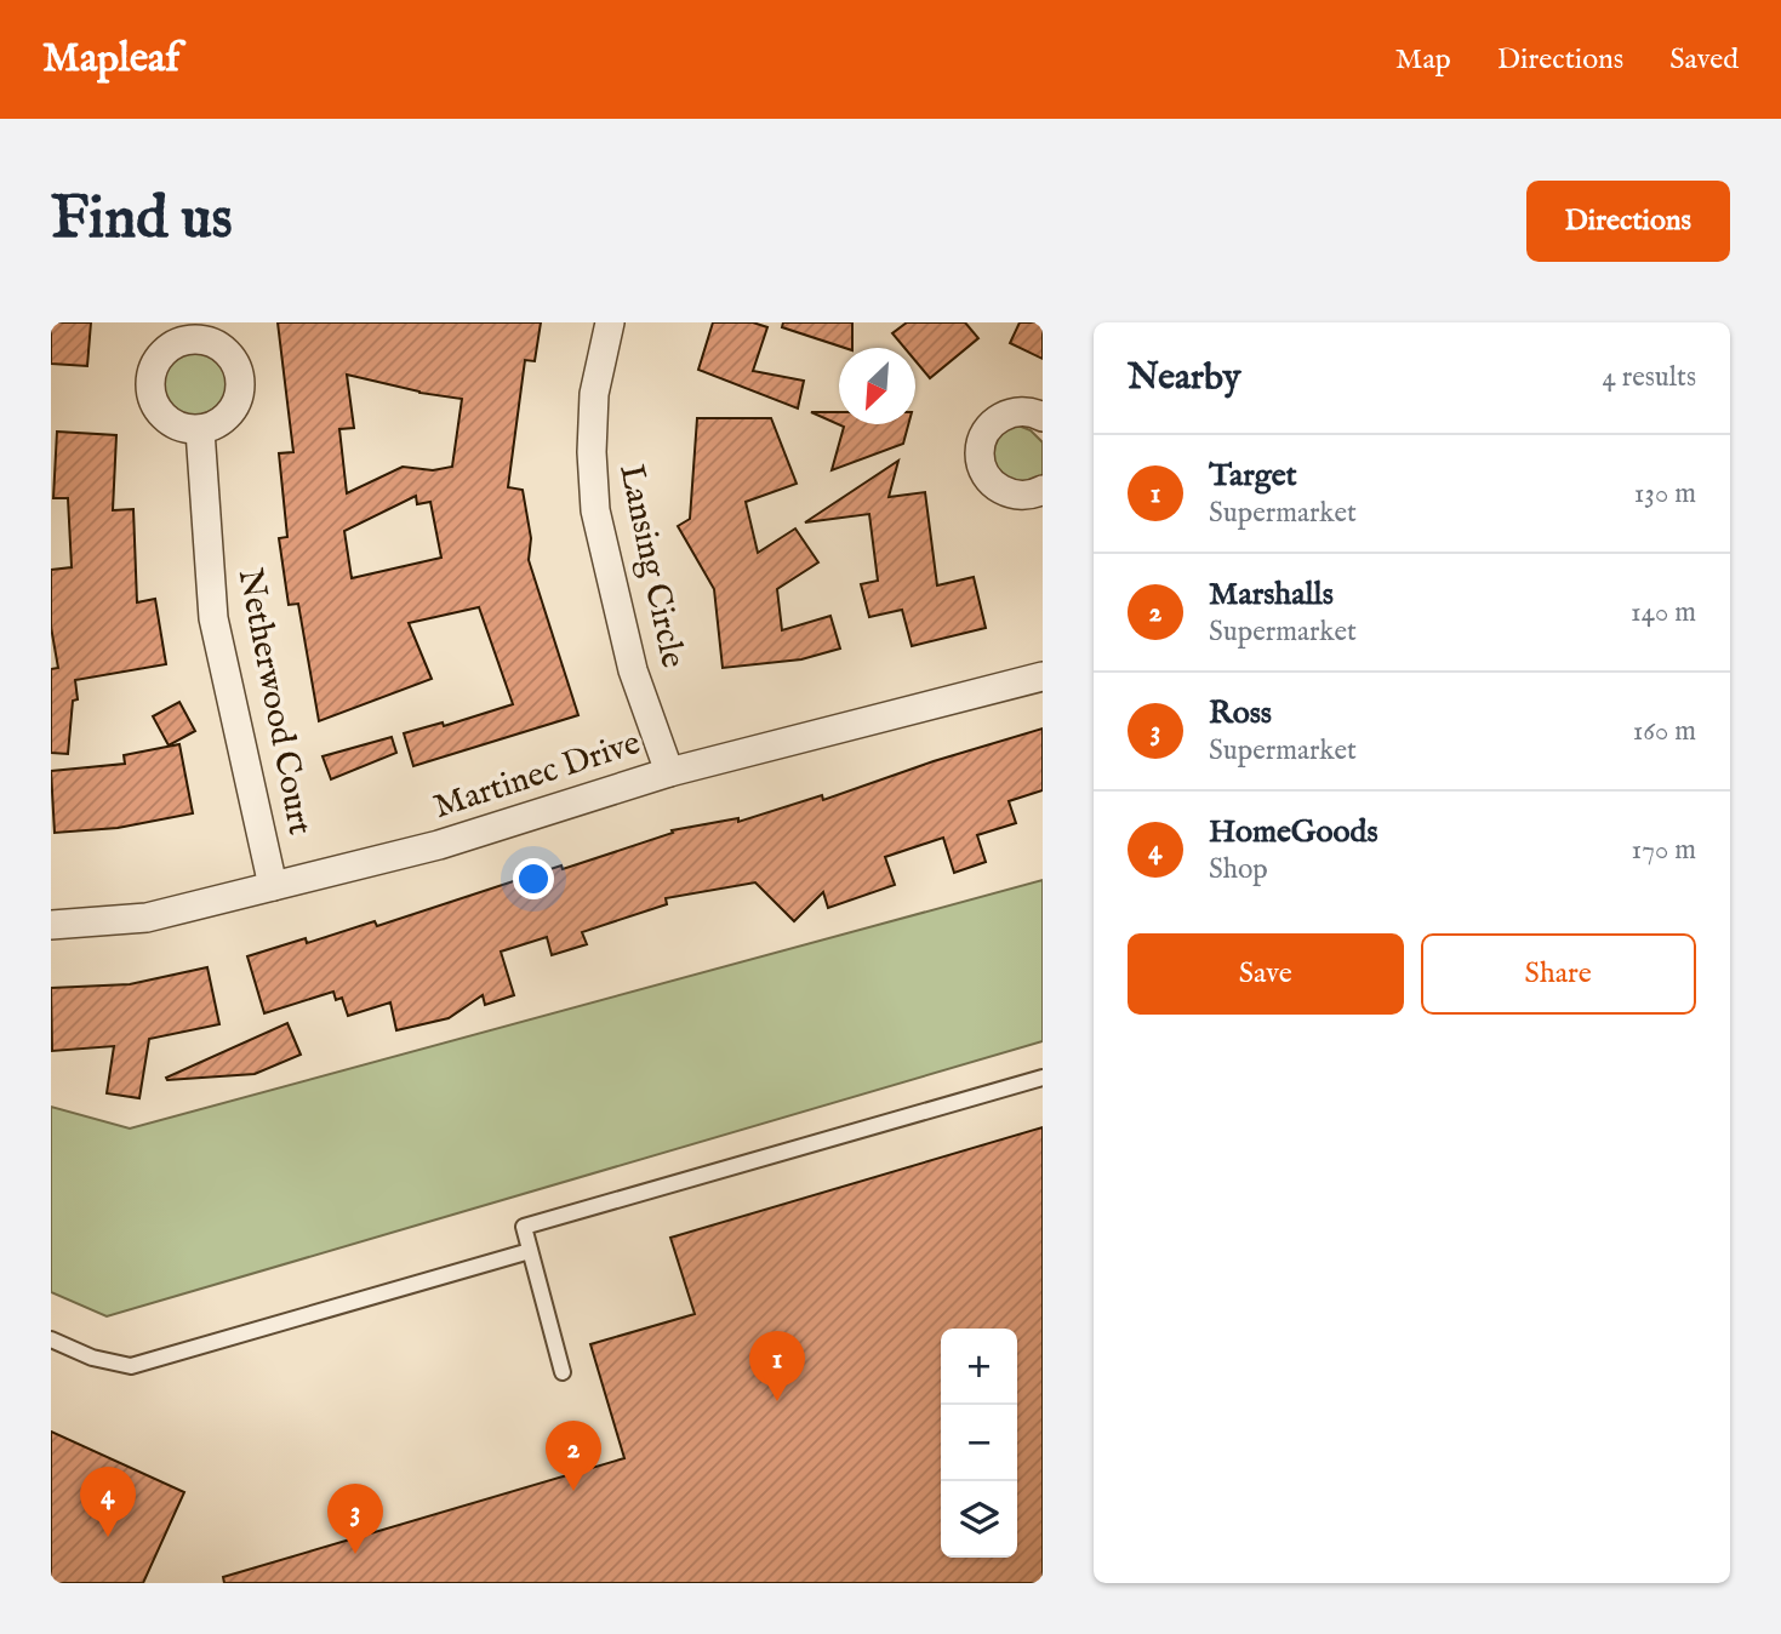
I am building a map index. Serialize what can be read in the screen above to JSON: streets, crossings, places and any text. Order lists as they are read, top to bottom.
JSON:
{
  "streets": {
    "street": ["Lansing Circle", "Netherwood Court", "Martinec Drive"]
  },
  "crossings": [
    ["Lansing Circle", "Martinec Drive"],
    ["Netherwood Court", "Martinec Drive"]
  ],
  "north": "bottom left",
  "page": {
    "header": "Mapleaf",
    "nav": ["Map", "Directions", "Saved"],
    "buttons": [
      "Directions",
      ["Save", "Share"]
    ],
    "title": "Find us",
    "heading": ["Nearby", "4 results"],
    "list": [
      {
        "mark": "1",
        "name": "Target",
        "note": "Supermarket",
        "value": "130 m"
      },
      {
        "mark": "2",
        "name": "Marshalls",
        "note": "Supermarket",
        "value": "140 m"
      },
      {
        "mark": "3",
        "name": "Ross",
        "note": "Supermarket",
        "value": "160 m"
      },
      {
        "mark": "4",
        "name": "HomeGoods",
        "note": "Shop",
        "value": "170 m"
      }
    ],
    "map_buttons": ["+", "−"],
    "pins": [
      "1",
      "2",
      "4",
      "3"
    ]
  }
}
